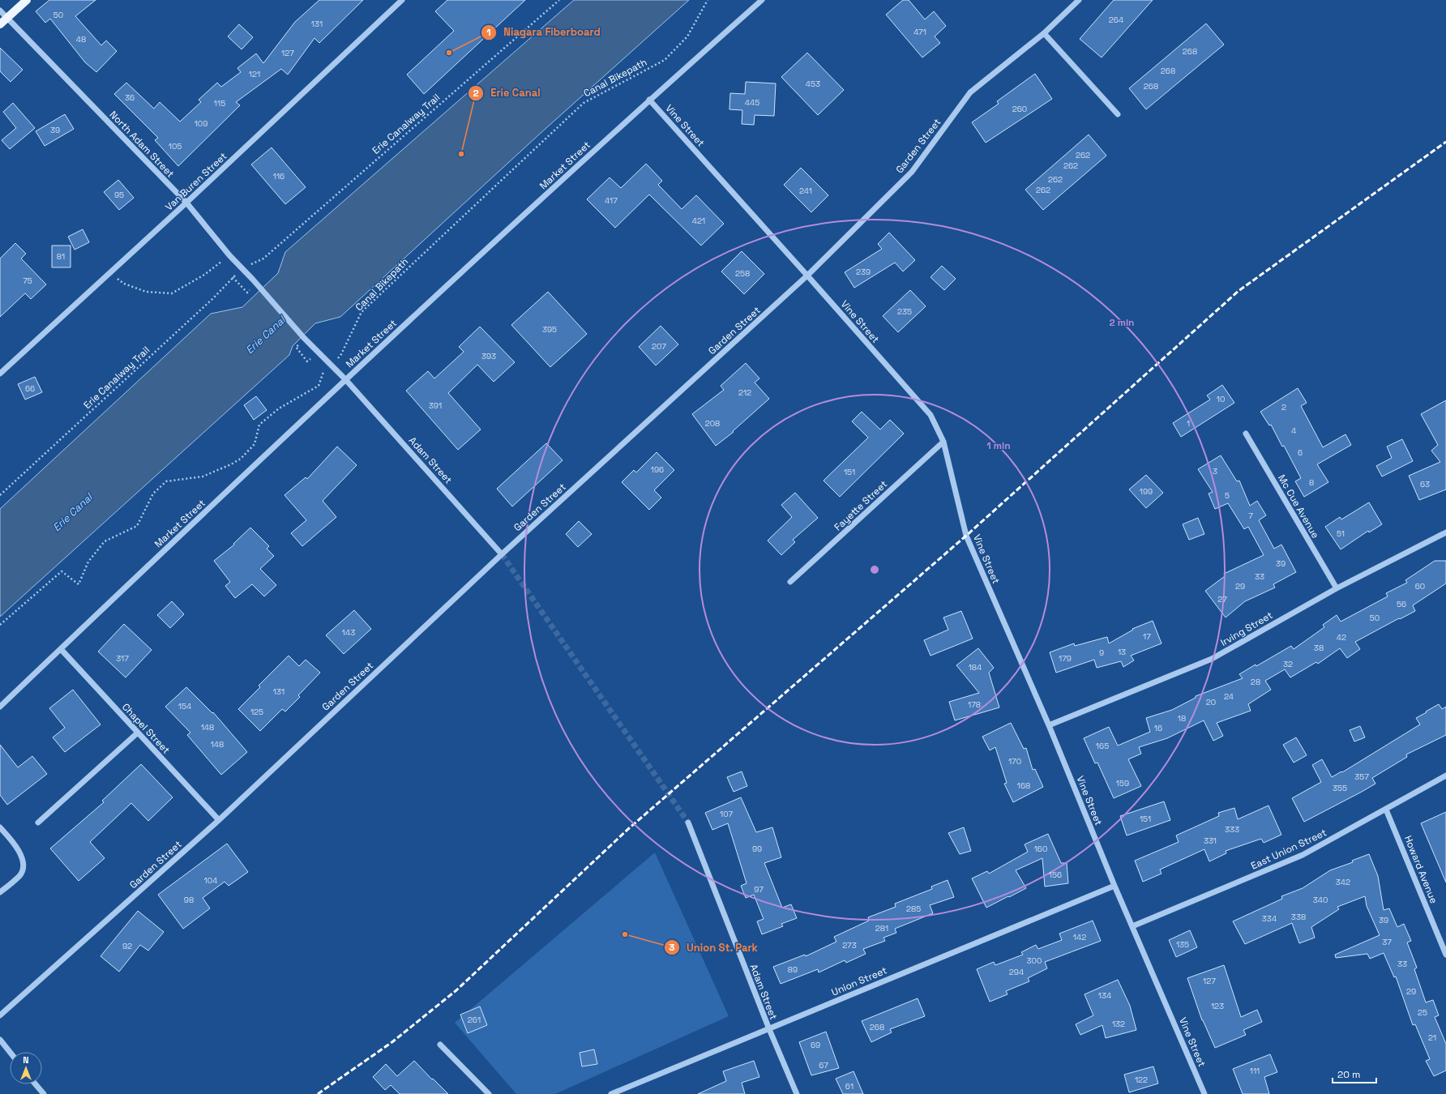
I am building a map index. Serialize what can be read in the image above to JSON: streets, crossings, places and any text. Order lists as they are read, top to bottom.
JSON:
{
  "streets": {
    "street": [
      "Vine Street",
      "North Adam Street",
      "Garden Street",
      "Market Street",
      "Van Buren Street",
      "Adam Street",
      "Fayette Street",
      "Mc Cue Avenue",
      "Irving Street",
      "Chapel Street",
      "East Union Street",
      "Howard Avenue",
      "Union Street"
    ],
    "path": ["Canal Bikepath", "Erie Canalway Trail"]
  },
  "crossings": [
    ["Canal Bikepath", "North Adam Street"],
    ["Erie Canalway Trail", "North Adam Street"],
    ["Vine Street", "Garden Street"],
    ["Vine Street", "Market Street"],
    ["Vine Street", "Fayette Street"],
    ["Vine Street", "Irving Street"],
    ["Vine Street", "East Union Street"],
    ["Vine Street", "Union Street"],
    ["North Adam Street", "Market Street"],
    ["North Adam Street", "Van Buren Street"],
    ["North Adam Street", "Adam Street"],
    ["Garden Street", "Adam Street"],
    ["Garden Street", "Chapel Street"],
    ["Market Street", "Adam Street"],
    ["Market Street", "Chapel Street"],
    ["Adam Street", "Union Street"],
    ["Mc Cue Avenue", "Irving Street"],
    ["East Union Street", "Howard Avenue"]
  ],
  "water": ["Erie Canal"],
  "places": ["Niagara Fiberboard", "Erie Canal", "Union St. Park"],
  "house_numbers": [
    "50",
    "264",
    "131",
    "471",
    "48",
    "268",
    "127",
    "268",
    "121",
    "453",
    "268",
    "36",
    "445",
    "115",
    "260",
    "109",
    "39",
    "105",
    "262",
    "262",
    "116",
    "262",
    "262",
    "241",
    "95",
    "417",
    "421",
    "81",
    "239",
    "258",
    "75",
    "235",
    "395",
    "207",
    "393",
    "66",
    "212",
    "10",
    "391",
    "2",
    "208",
    "1",
    "4",
    "6",
    "196",
    "3",
    "151",
    "8",
    "63",
    "199",
    "5",
    "7",
    "51",
    "39",
    "33",
    "29",
    "60",
    "27",
    "56",
    "50",
    "143",
    "17",
    "42",
    "38",
    "13",
    "9",
    "317",
    "179",
    "32",
    "184",
    "28",
    "131",
    "24",
    "20",
    "178",
    "154",
    "125",
    "18",
    "148",
    "16",
    "148",
    "165",
    "170",
    "357",
    "159",
    "168",
    "355",
    "107",
    "151",
    "333",
    "331",
    "99",
    "160",
    "156",
    "104",
    "342",
    "97",
    "98",
    "340",
    "285",
    "338",
    "334",
    "39",
    "281",
    "142",
    "37",
    "135",
    "273",
    "92",
    "300",
    "33",
    "89",
    "294",
    "127",
    "29",
    "134",
    "123",
    "25",
    "261",
    "132",
    "268",
    "21",
    "69",
    "67",
    "111",
    "122",
    "61"
  ],
  "scale_bar": "20 m",
  "north": "top",
  "rings": ["2 min", "1 min"]
}
